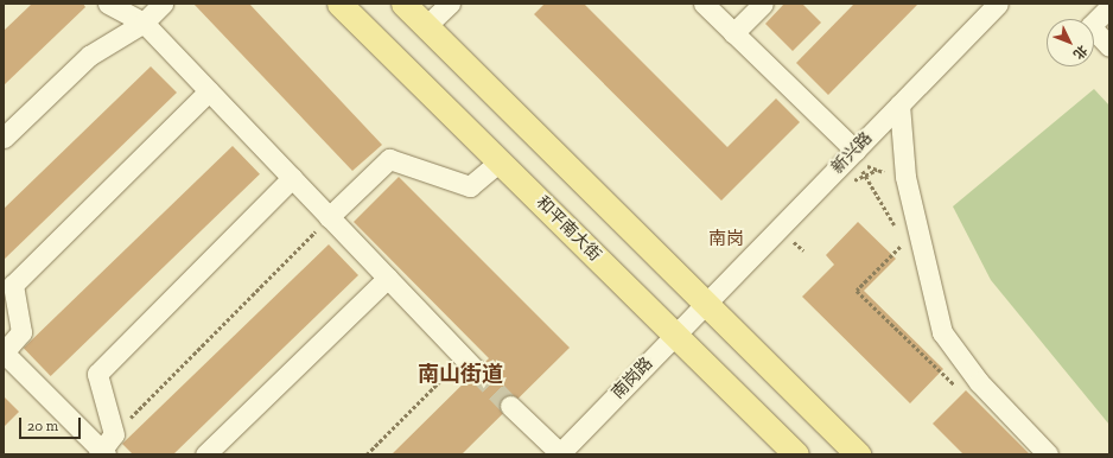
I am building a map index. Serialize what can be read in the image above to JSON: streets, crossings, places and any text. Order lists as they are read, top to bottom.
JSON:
{
  "streets": {
    "main road": ["和平南大街"],
    "street": ["新兴路", "南岗路"]
  },
  "crossings": [
    ["新兴路", "南岗路"],
    ["和平南大街", "南岗路"]
  ],
  "districts": ["南岗", "南山街道"],
  "scale_bar": "20 m",
  "north": "bottom right"
}
